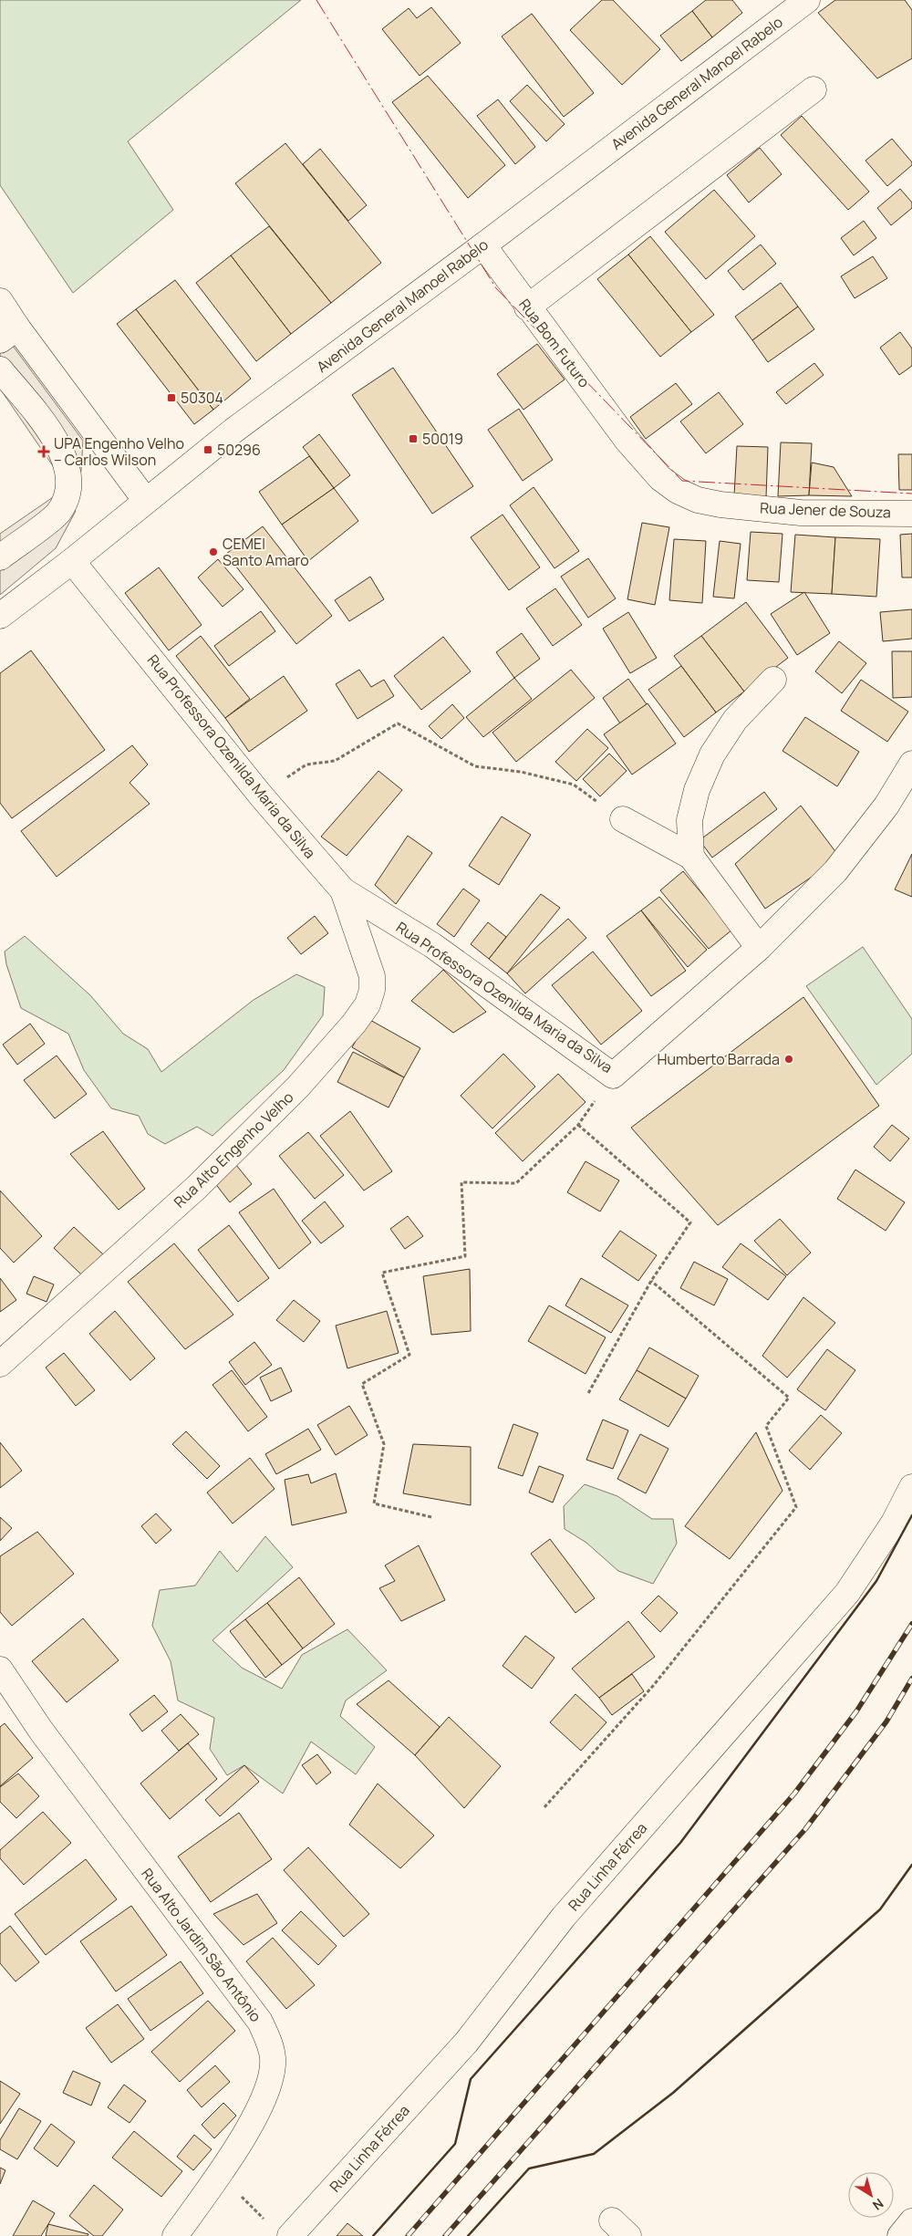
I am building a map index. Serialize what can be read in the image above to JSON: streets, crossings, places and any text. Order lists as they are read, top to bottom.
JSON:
{
  "streets": {
    "street": [
      "Avenida General Manoel Rabelo",
      "Rua Bom Futuro",
      "Rua Jener de Souza",
      "Rua Professora Ozenilda Maria da Silva",
      "Rua Alto Engenho Velho",
      "Rua Linha Férrea",
      "Rua Alto Jardim São Antônio"
    ]
  },
  "crossings": [
    ["Avenida General Manoel Rabelo", "Rua Bom Futuro"],
    ["Avenida General Manoel Rabelo", "Rua Professora Ozenilda Maria da Silva"],
    ["Rua Bom Futuro", "Rua Jener de Souza"],
    ["Rua Professora Ozenilda Maria da Silva", "Rua Alto Engenho Velho"]
  ],
  "places": {
    "transit": ["50304", "50019", "50296"],
    "health": ["UPA Engenho Velho – Carlos Wilson"],
    "other": ["CEMEI Santo Amaro", "Humberto Barrada"]
  },
  "north": "bottom right"
}
